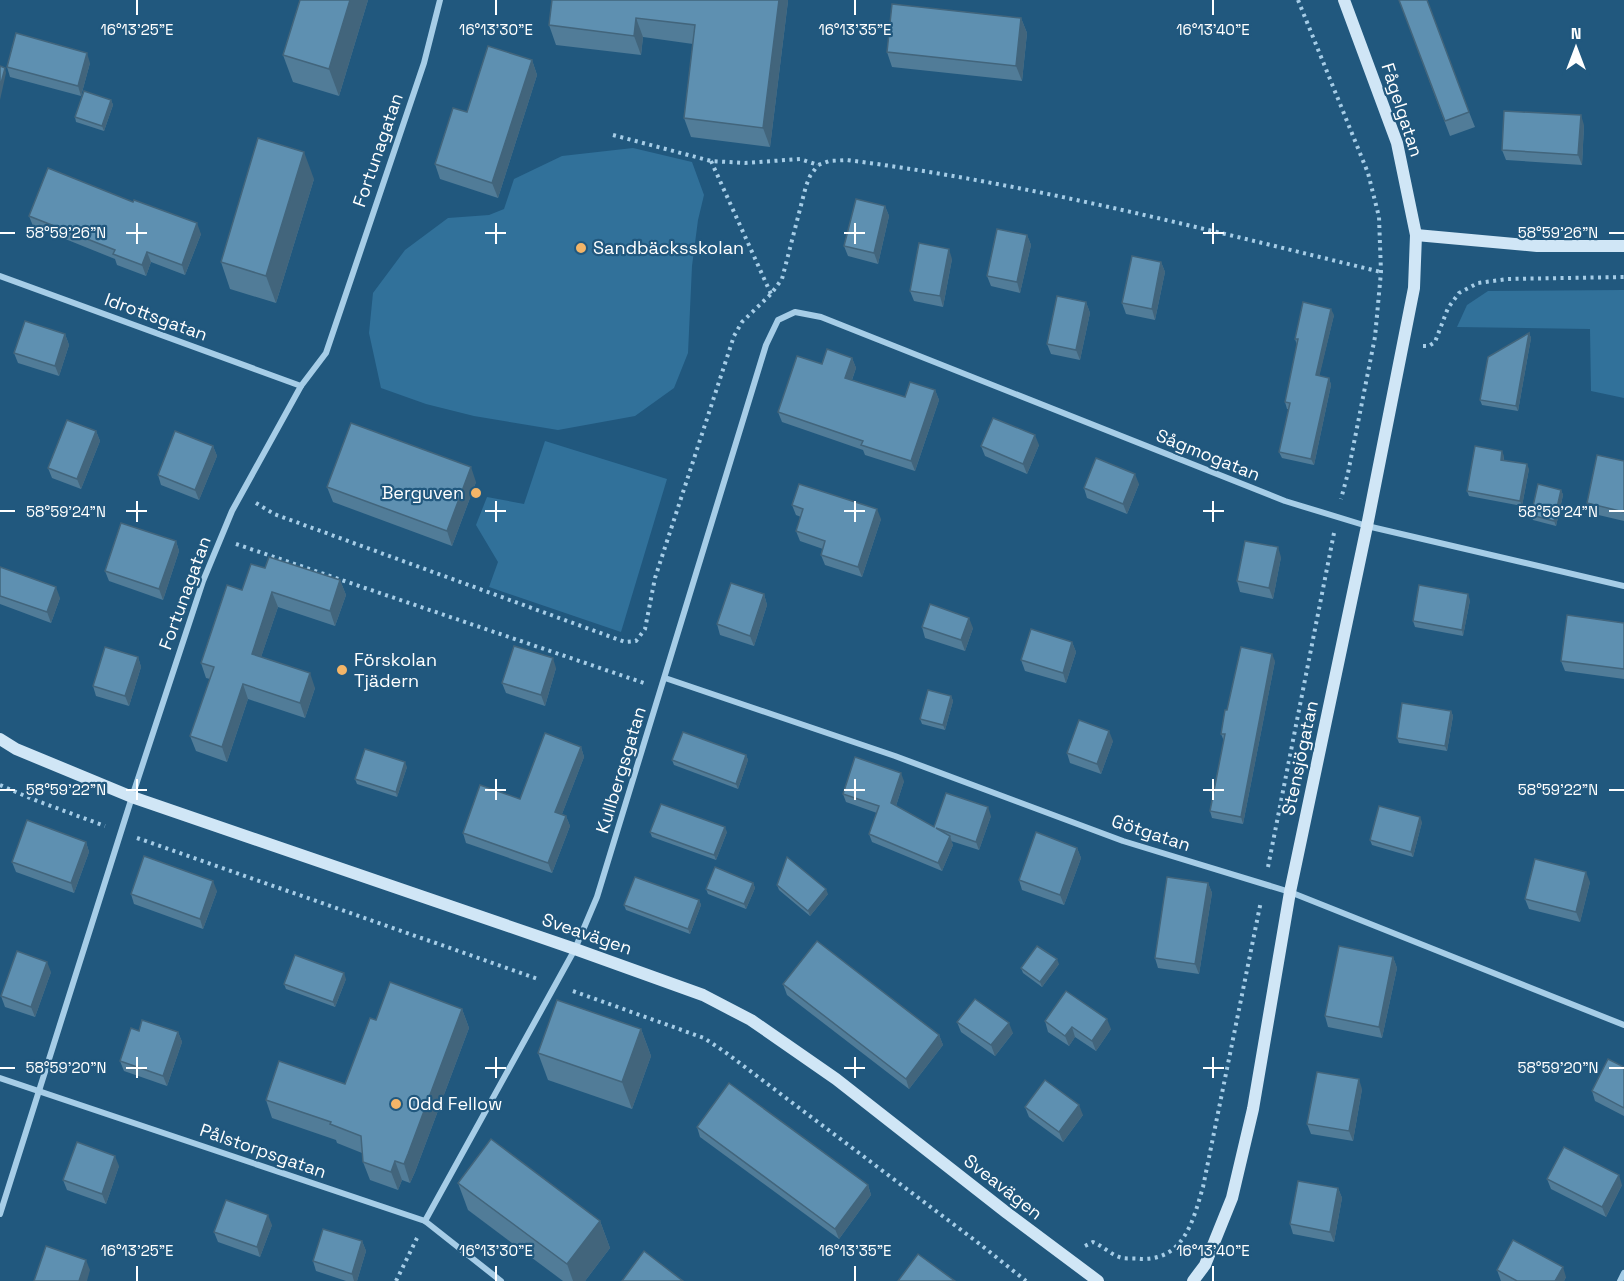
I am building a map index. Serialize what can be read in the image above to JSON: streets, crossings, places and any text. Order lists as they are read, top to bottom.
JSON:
{
  "streets": {
    "street": [
      "Fågelgatan",
      "Fortunagatan",
      "Idrottsgatan",
      "Sågmogatan",
      "Stensjögatan",
      "Kullbergsgatan",
      "Götgatan",
      "Sveavägen",
      "Pålstorpsgatan"
    ]
  },
  "crossings": [
    ["Fågelgatan", "Stensjögatan"],
    ["Fortunagatan", "Idrottsgatan"],
    ["Fortunagatan", "Sveavägen"],
    ["Fortunagatan", "Pålstorpsgatan"],
    ["Sågmogatan", "Stensjögatan"],
    ["Sågmogatan", "Kullbergsgatan"],
    ["Stensjögatan", "Götgatan"],
    ["Kullbergsgatan", "Götgatan"],
    ["Kullbergsgatan", "Sveavägen"],
    ["Kullbergsgatan", "Pålstorpsgatan"]
  ],
  "places": [
    "Sandbäcksskolan",
    "Berguven",
    "Förskolan Tjädern",
    "Odd Fellow"
  ],
  "north": "top",
  "coordinates": [
    "16°13'25\"E",
    "16°13'30\"E",
    "16°13'35\"E",
    "16°13'40\"E",
    "58°59'26\"N",
    "58°59'24\"N",
    "58°59'22\"N",
    "58°59'20\"N"
  ]
}
